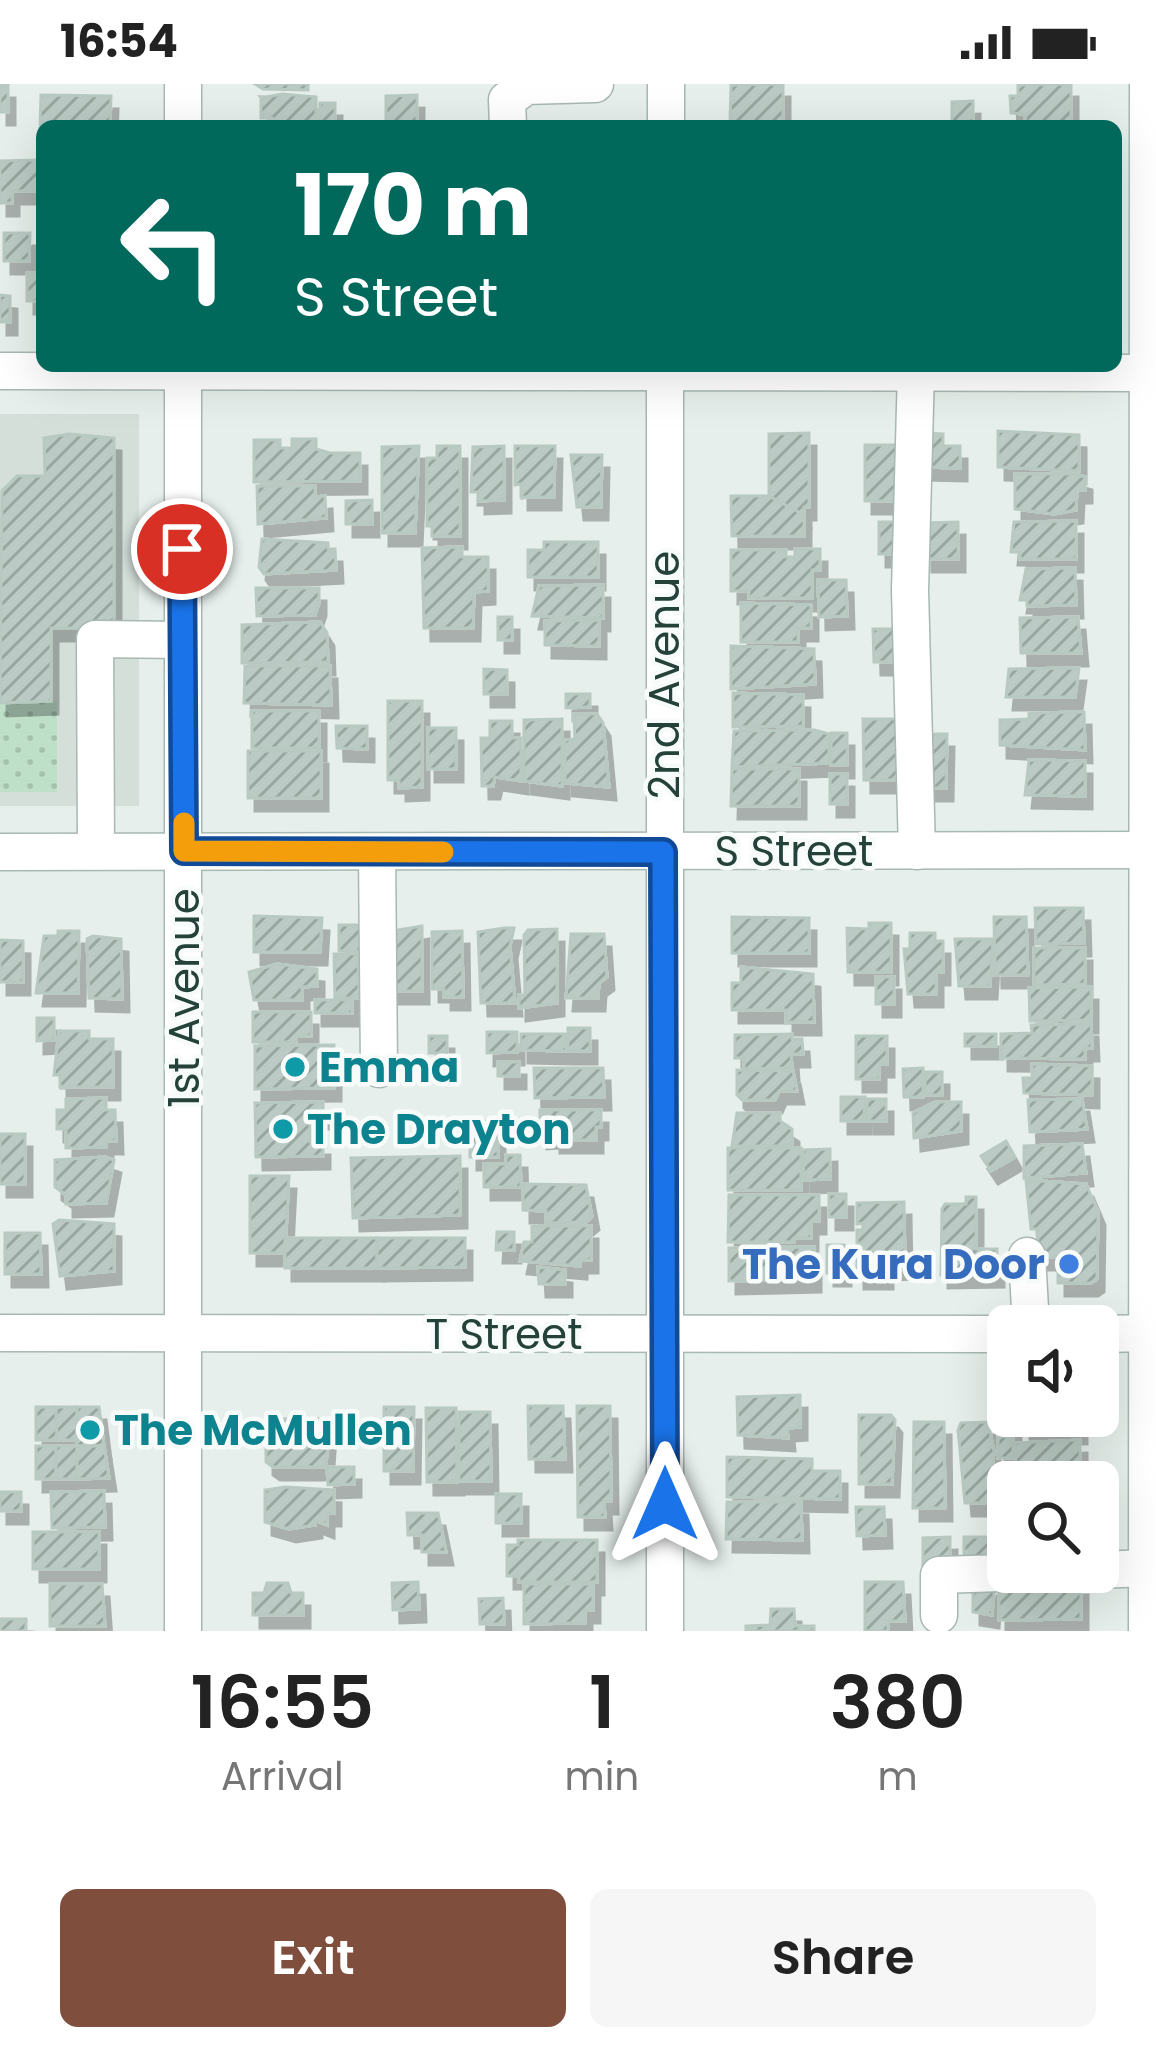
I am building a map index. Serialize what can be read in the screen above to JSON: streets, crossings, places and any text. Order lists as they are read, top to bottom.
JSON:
{
  "streets": {
    "street": [
      "2nd Avenue",
      "S Street",
      "1st Avenue",
      "T Street"
    ]
  },
  "crossings": [
    ["2nd Avenue", "S Street"],
    ["2nd Avenue", "T Street"],
    ["S Street", "1st Avenue"],
    ["1st Avenue", "T Street"]
  ],
  "places": [
    "Emma",
    "The Drayton",
    "The Kura Door",
    "The McMullen"
  ],
  "page": {
    "status": "16:54",
    "turn": ["170 m", "S Street"],
    "eta": [
      "16:55",
      "Arrival",
      "1",
      "min",
      "380",
      "m"
    ],
    "buttons": ["Exit", "Share"]
  }
}
